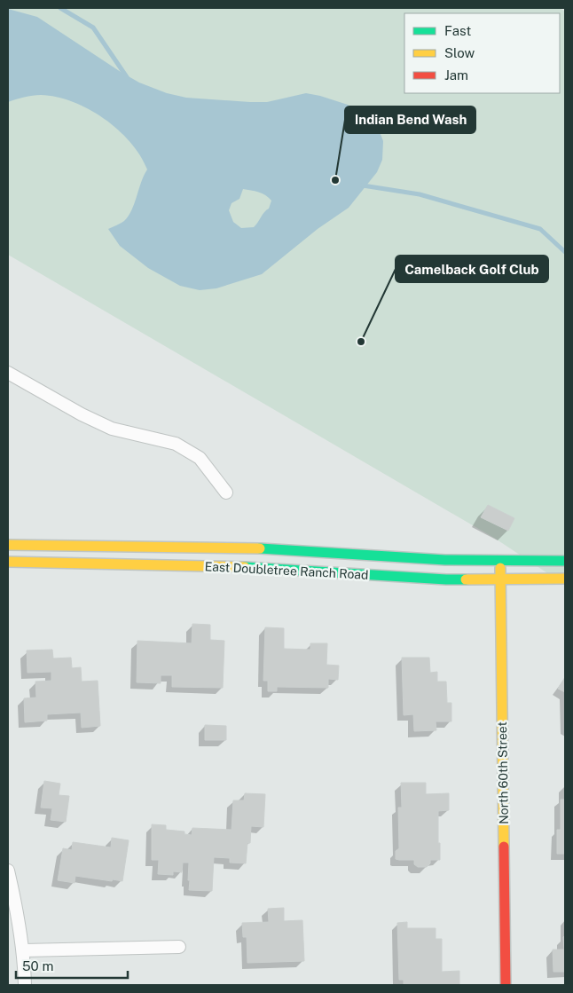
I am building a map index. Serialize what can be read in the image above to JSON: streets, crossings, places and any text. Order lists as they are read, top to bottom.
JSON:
{
  "streets": {
    "main road": ["East Doubletree Ranch Road", "North 60th Street"]
  },
  "crossings": [
    ["East Doubletree Ranch Road", "North 60th Street"]
  ],
  "places": ["Indian Bend Wash", "Camelback Golf Club"],
  "legend": ["Fast", "Slow", "Jam"],
  "scale_bar": "50 m"
}
